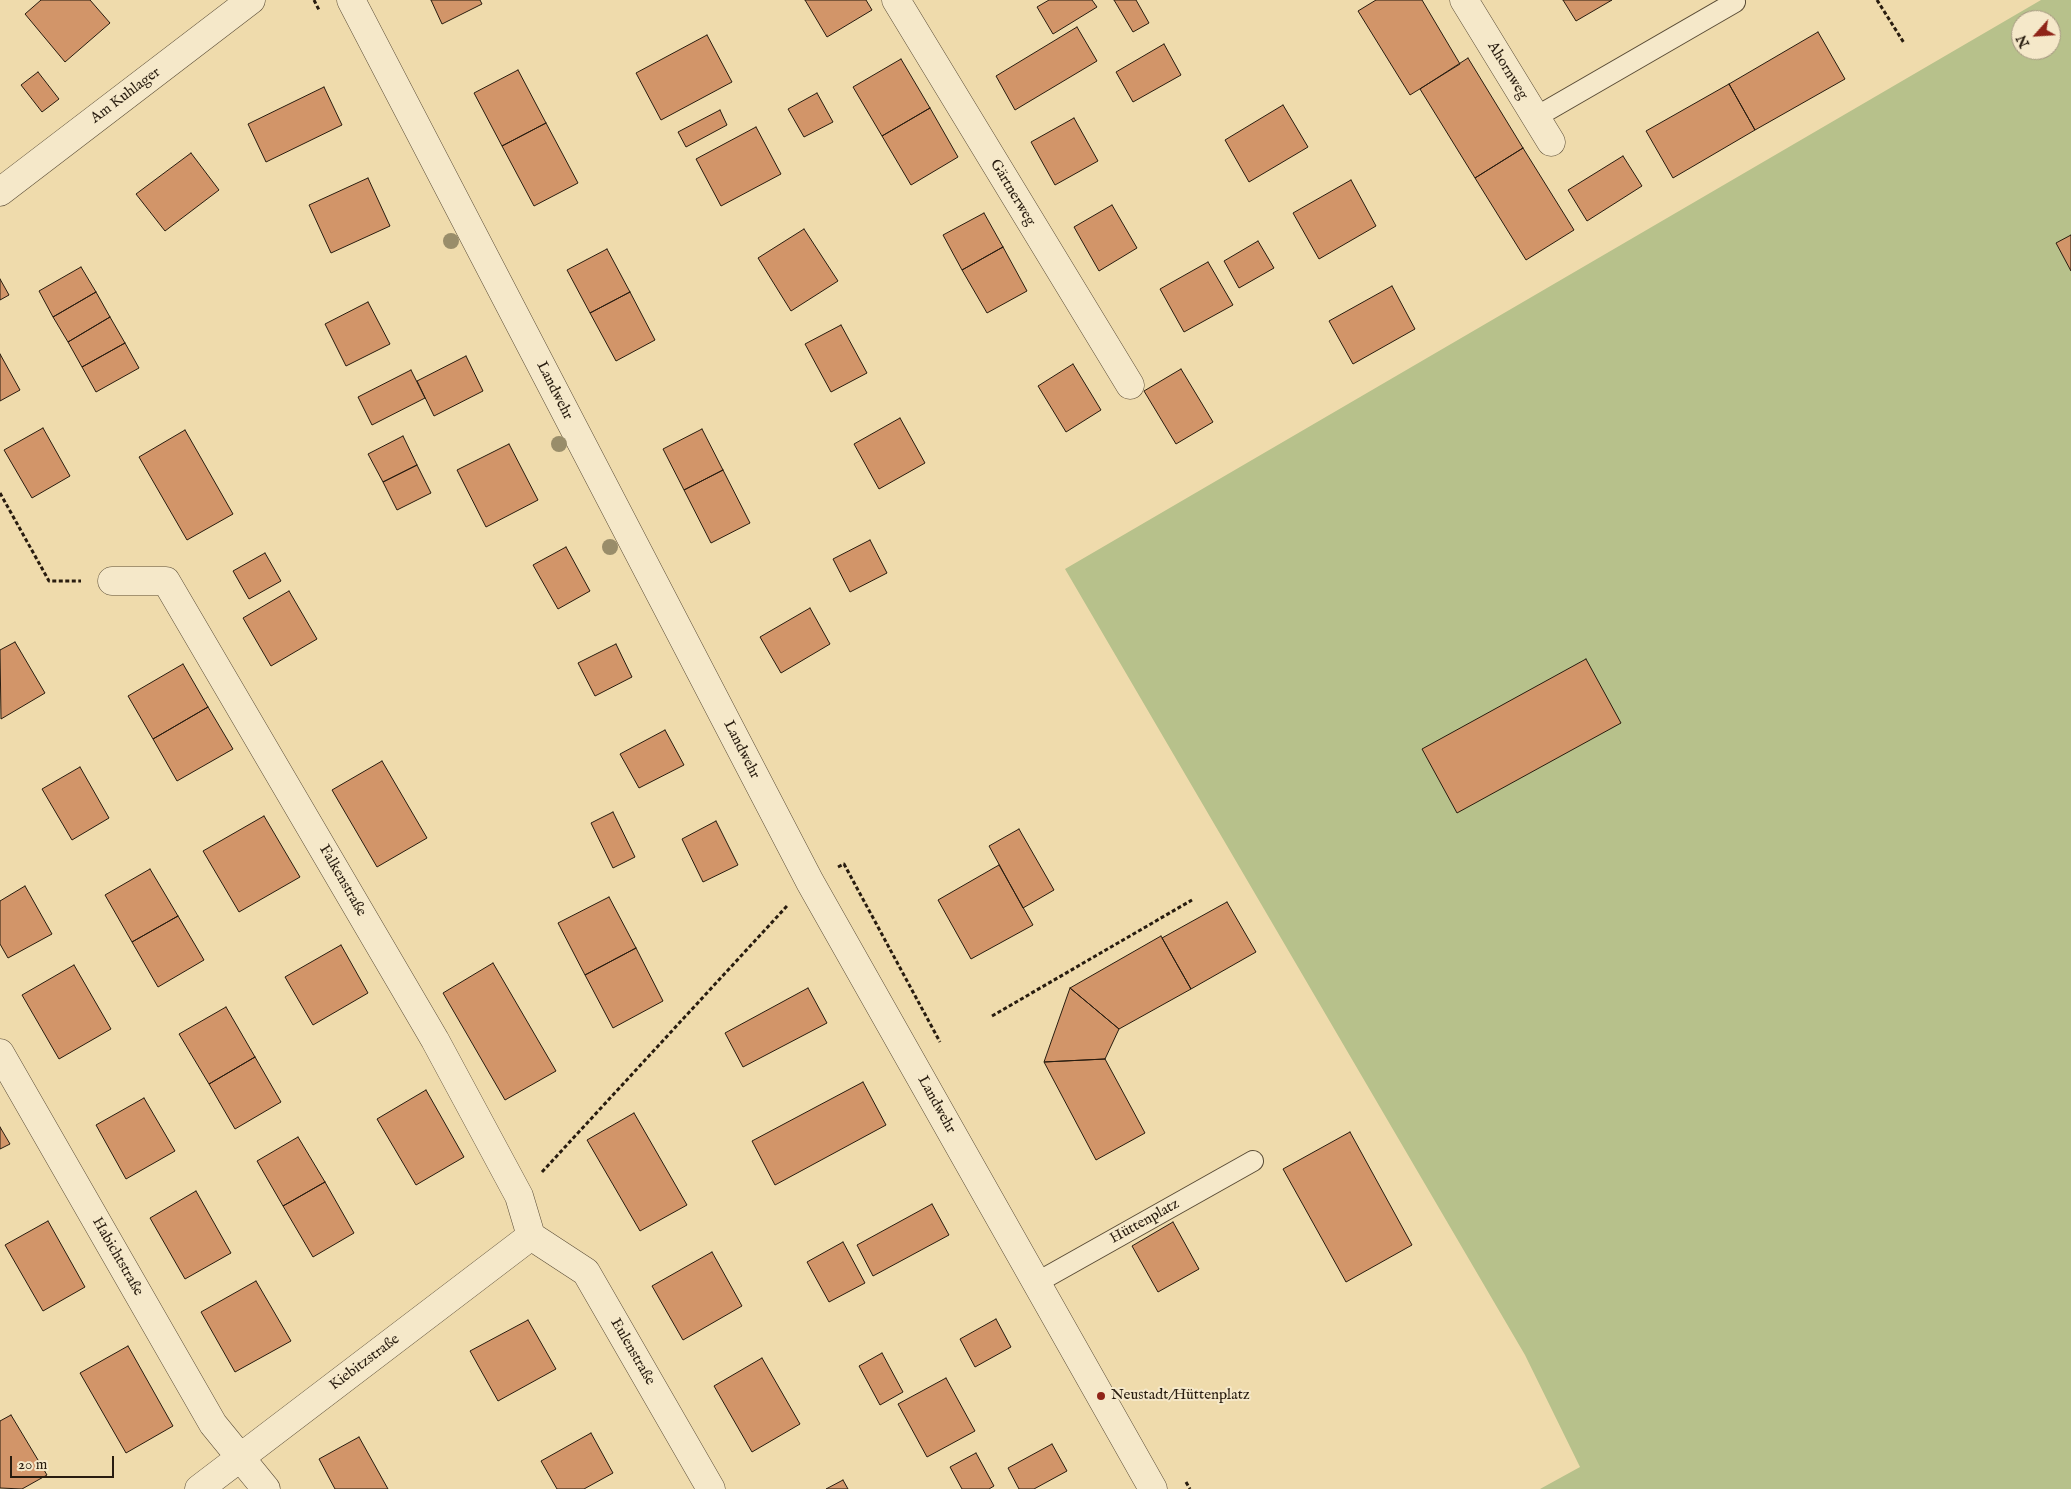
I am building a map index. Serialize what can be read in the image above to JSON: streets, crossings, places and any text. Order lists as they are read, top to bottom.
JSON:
{
  "streets": {
    "street": [
      "Ahornweg",
      "Am Kuhlager",
      "Gärtnerweg",
      "Landwehr",
      "Falkenstraße",
      "Habichtstraße",
      "Eulenstraße",
      "Kiebitzstraße"
    ],
    "lane": ["Hüttenplatz"]
  },
  "crossings": [
    ["Landwehr", "Hüttenplatz"],
    ["Falkenstraße", "Eulenstraße"],
    ["Falkenstraße", "Kiebitzstraße"],
    ["Habichtstraße", "Kiebitzstraße"],
    ["Eulenstraße", "Kiebitzstraße"]
  ],
  "places": ["Neustadt/Hüttenplatz"],
  "scale_bar": "20 m",
  "north": "bottom left"
}
